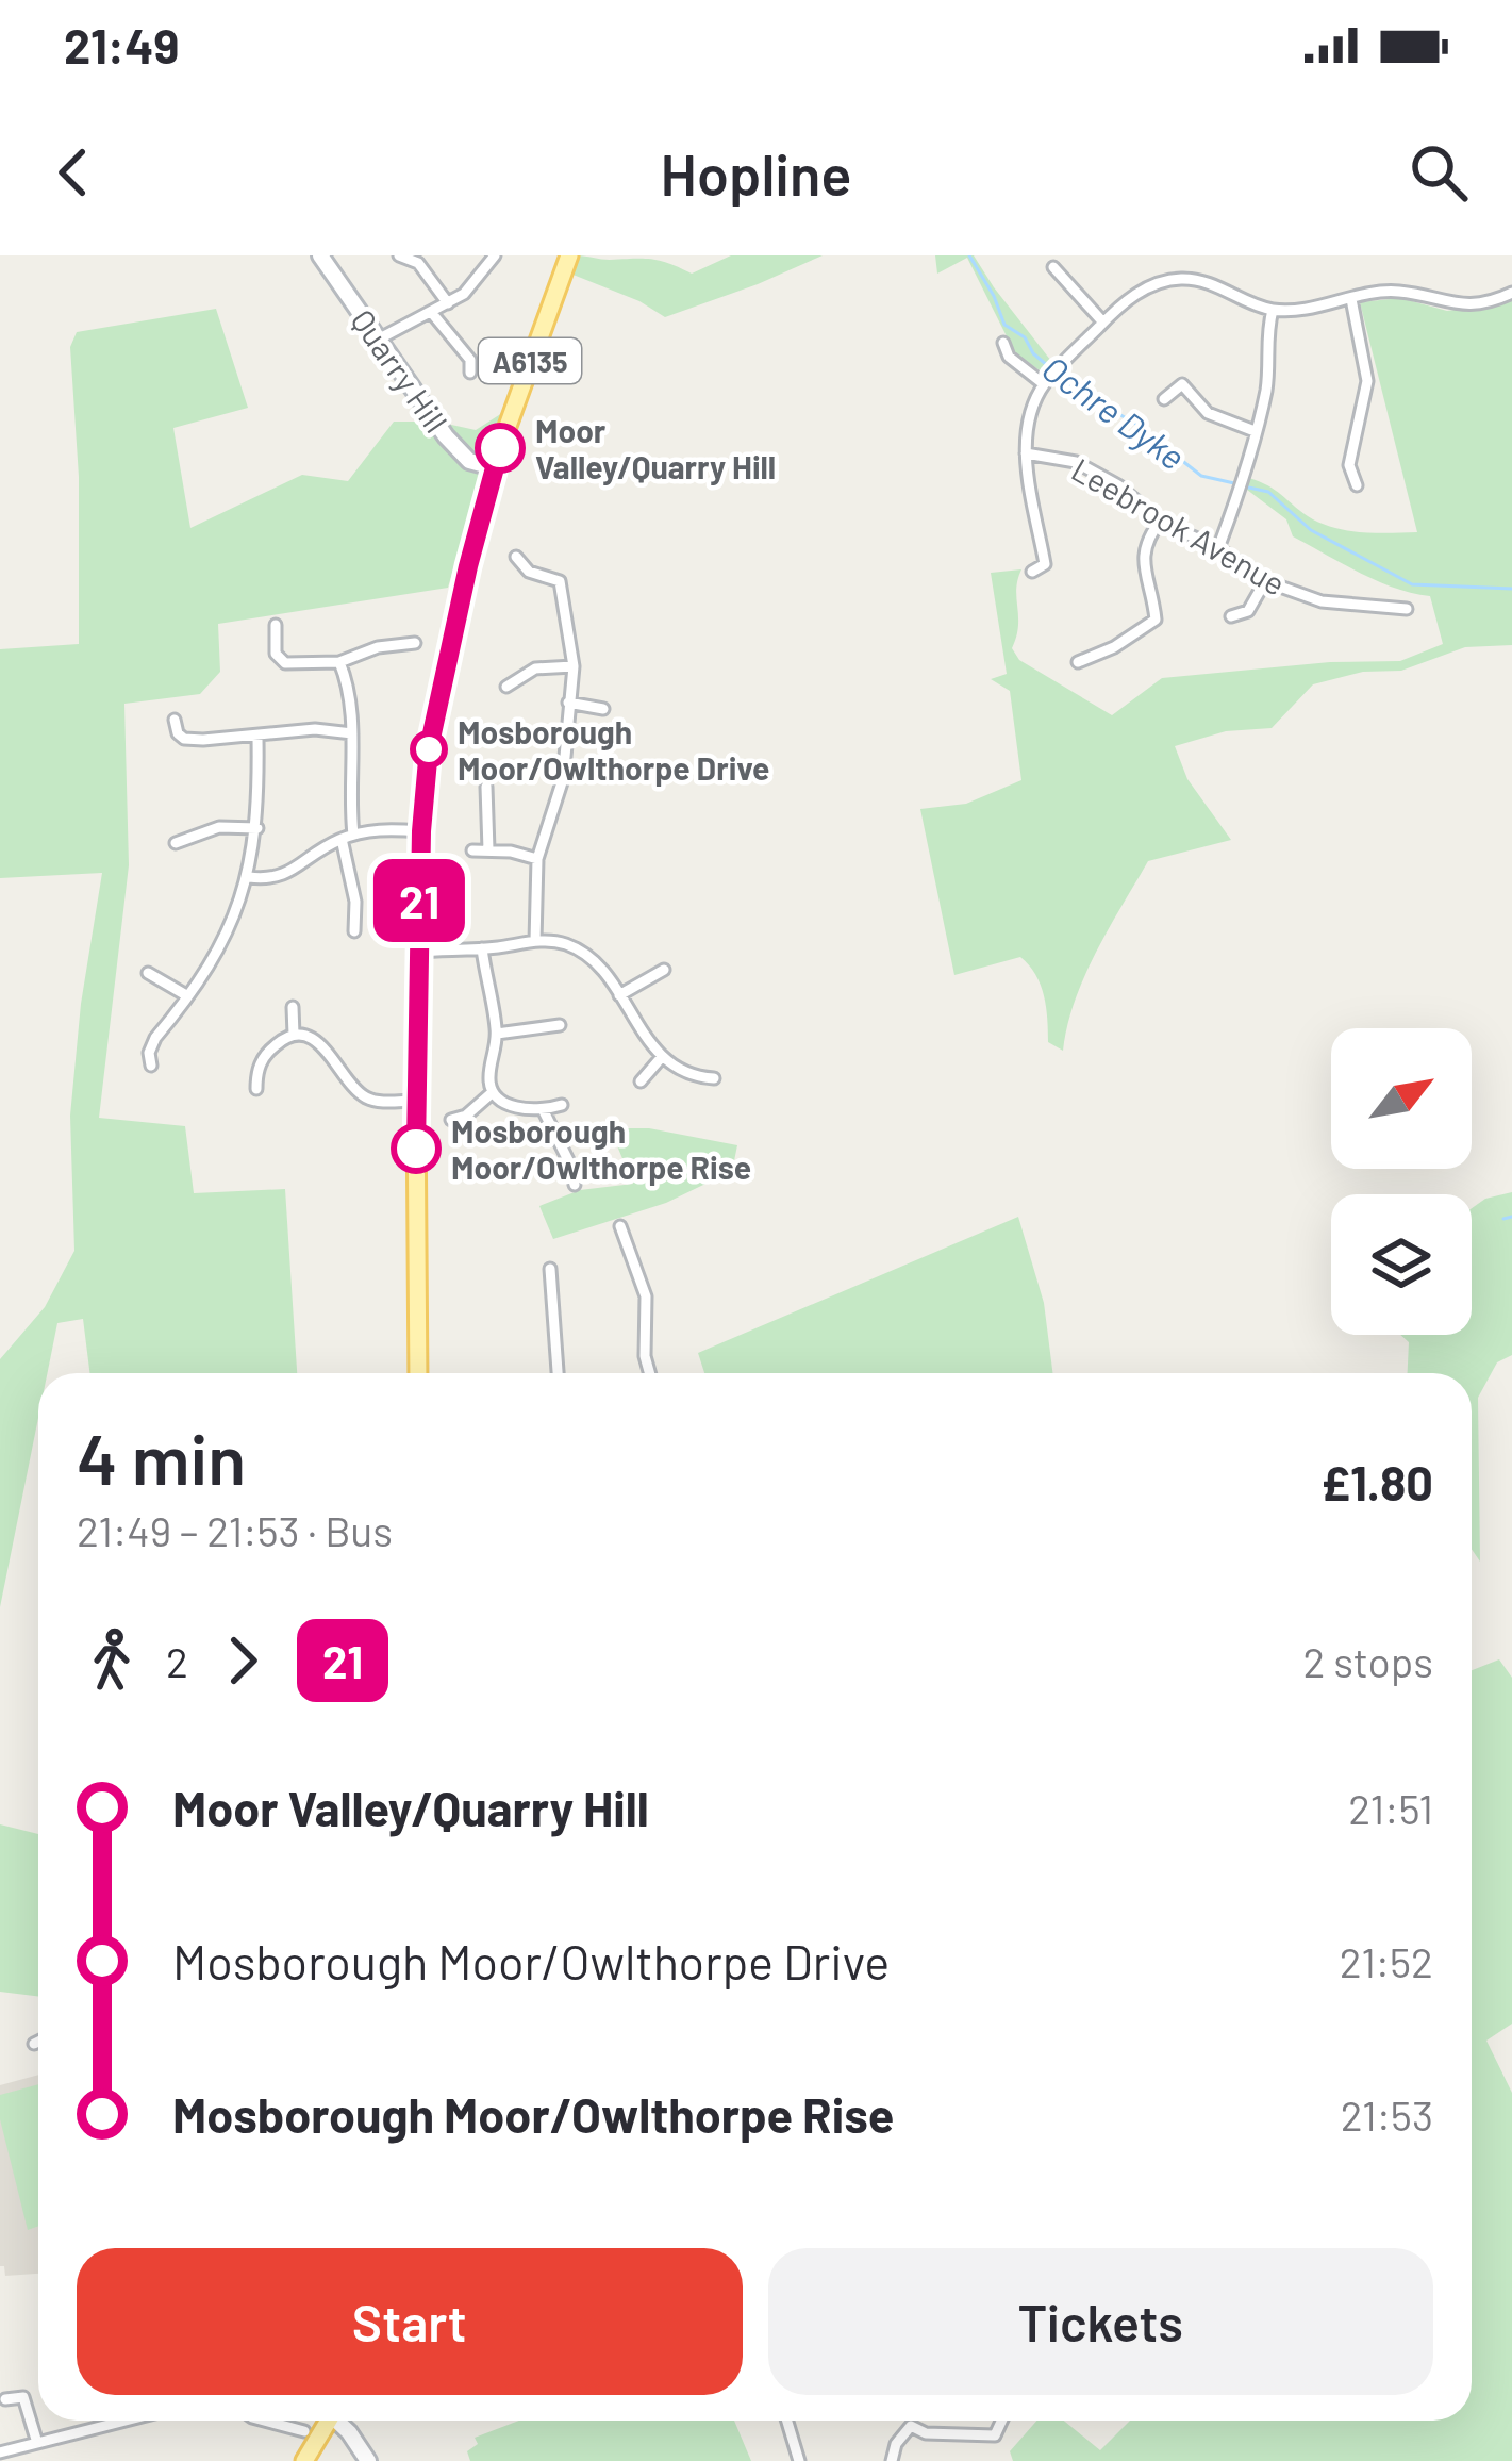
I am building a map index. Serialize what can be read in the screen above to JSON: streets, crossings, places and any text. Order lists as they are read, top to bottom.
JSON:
{
  "streets": {
    "main road": ["A6135", "Quarry Hill"],
    "street": ["Leebrook Avenue"]
  },
  "crossings": [
    ["A6135", "Quarry Hill"]
  ],
  "water": ["Ochre Dyke"],
  "places": ["Moor Valley/Quarry Hill", "Mosborough Moor/Owlthorpe Drive", "Mosborough Moor/Owlthorpe Rise"],
  "lines": ["bus line 21"],
  "north": "top right",
  "page": {
    "status": "21:49",
    "header": "Hopline",
    "on_map": "21",
    "heading": ["4 min", "21:49 – 21:53 · Bus", "£1.80"],
    "legs": ["2", "21", "2 stops"],
    "list": [
      {
        "name": "Moor Valley/Quarry Hill",
        "value": "21:51"
      },
      {
        "name": "Mosborough Moor/Owlthorpe Drive",
        "value": "21:52"
      },
      {
        "name": "Mosborough Moor/Owlthorpe Rise",
        "value": "21:53"
      }
    ],
    "buttons": ["Start", "Tickets"]
  }
}
